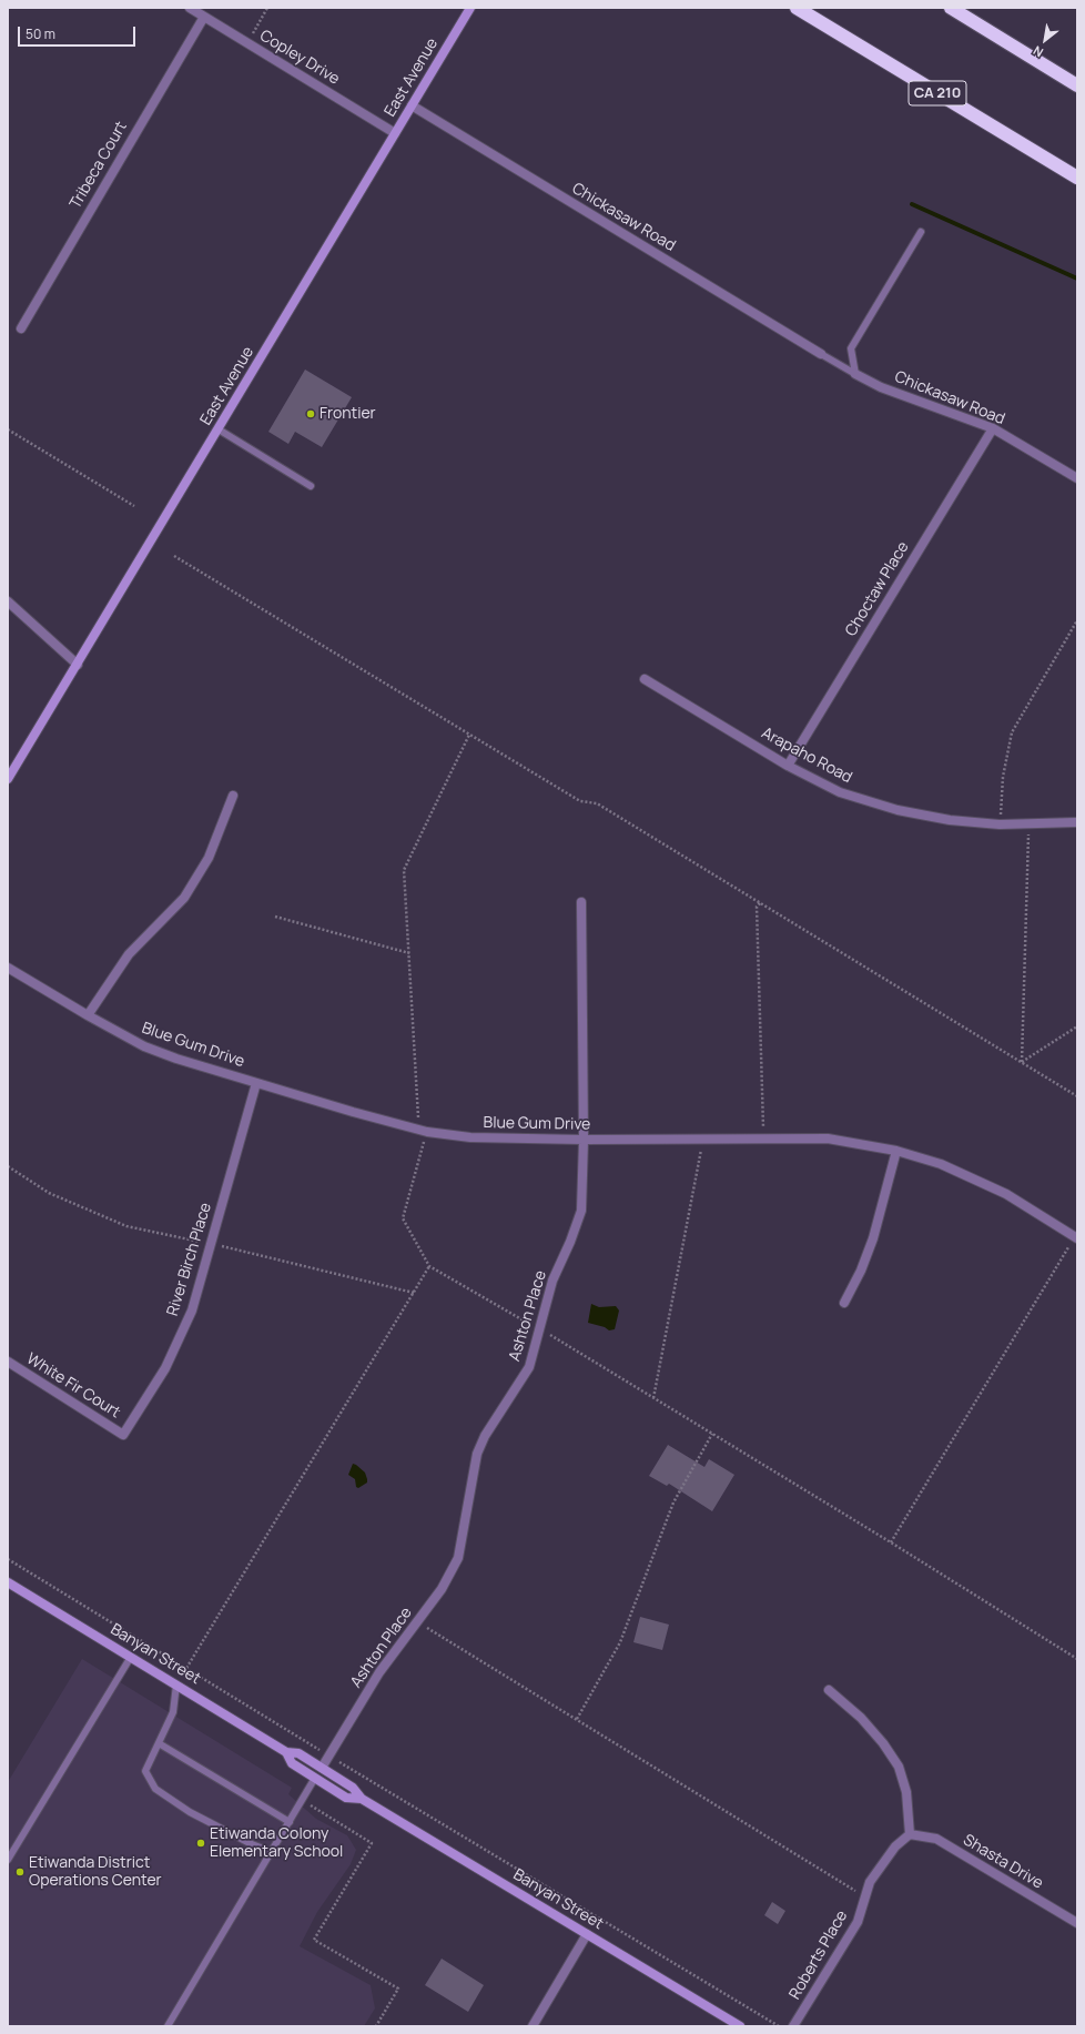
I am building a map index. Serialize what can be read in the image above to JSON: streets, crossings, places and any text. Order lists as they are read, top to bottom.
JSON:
{
  "streets": {
    "highway": ["CA 210"],
    "street": [
      "Copley Drive",
      "East Avenue",
      "Tribeca Court",
      "Chickasaw Road",
      "Choctaw Place",
      "Arapaho Road",
      "Blue Gum Drive",
      "River Birch Place",
      "Ashton Place",
      "White Fir Court",
      "Banyan Street",
      "Shasta Drive",
      "Roberts Place"
    ]
  },
  "crossings": [
    ["Copley Drive", "East Avenue"],
    ["Copley Drive", "Tribeca Court"],
    ["East Avenue", "Chickasaw Road"],
    ["Chickasaw Road", "Choctaw Place"],
    ["Choctaw Place", "Arapaho Road"],
    ["Blue Gum Drive", "River Birch Place"],
    ["Blue Gum Drive", "Ashton Place"],
    ["River Birch Place", "White Fir Court"],
    ["Ashton Place", "Banyan Street"],
    ["Shasta Drive", "Roberts Place"]
  ],
  "places": ["Frontier", "Etiwanda Colony Elementary School", "Etiwanda District Operations Center"],
  "scale_bar": "50 m",
  "north": "bottom left"
}
